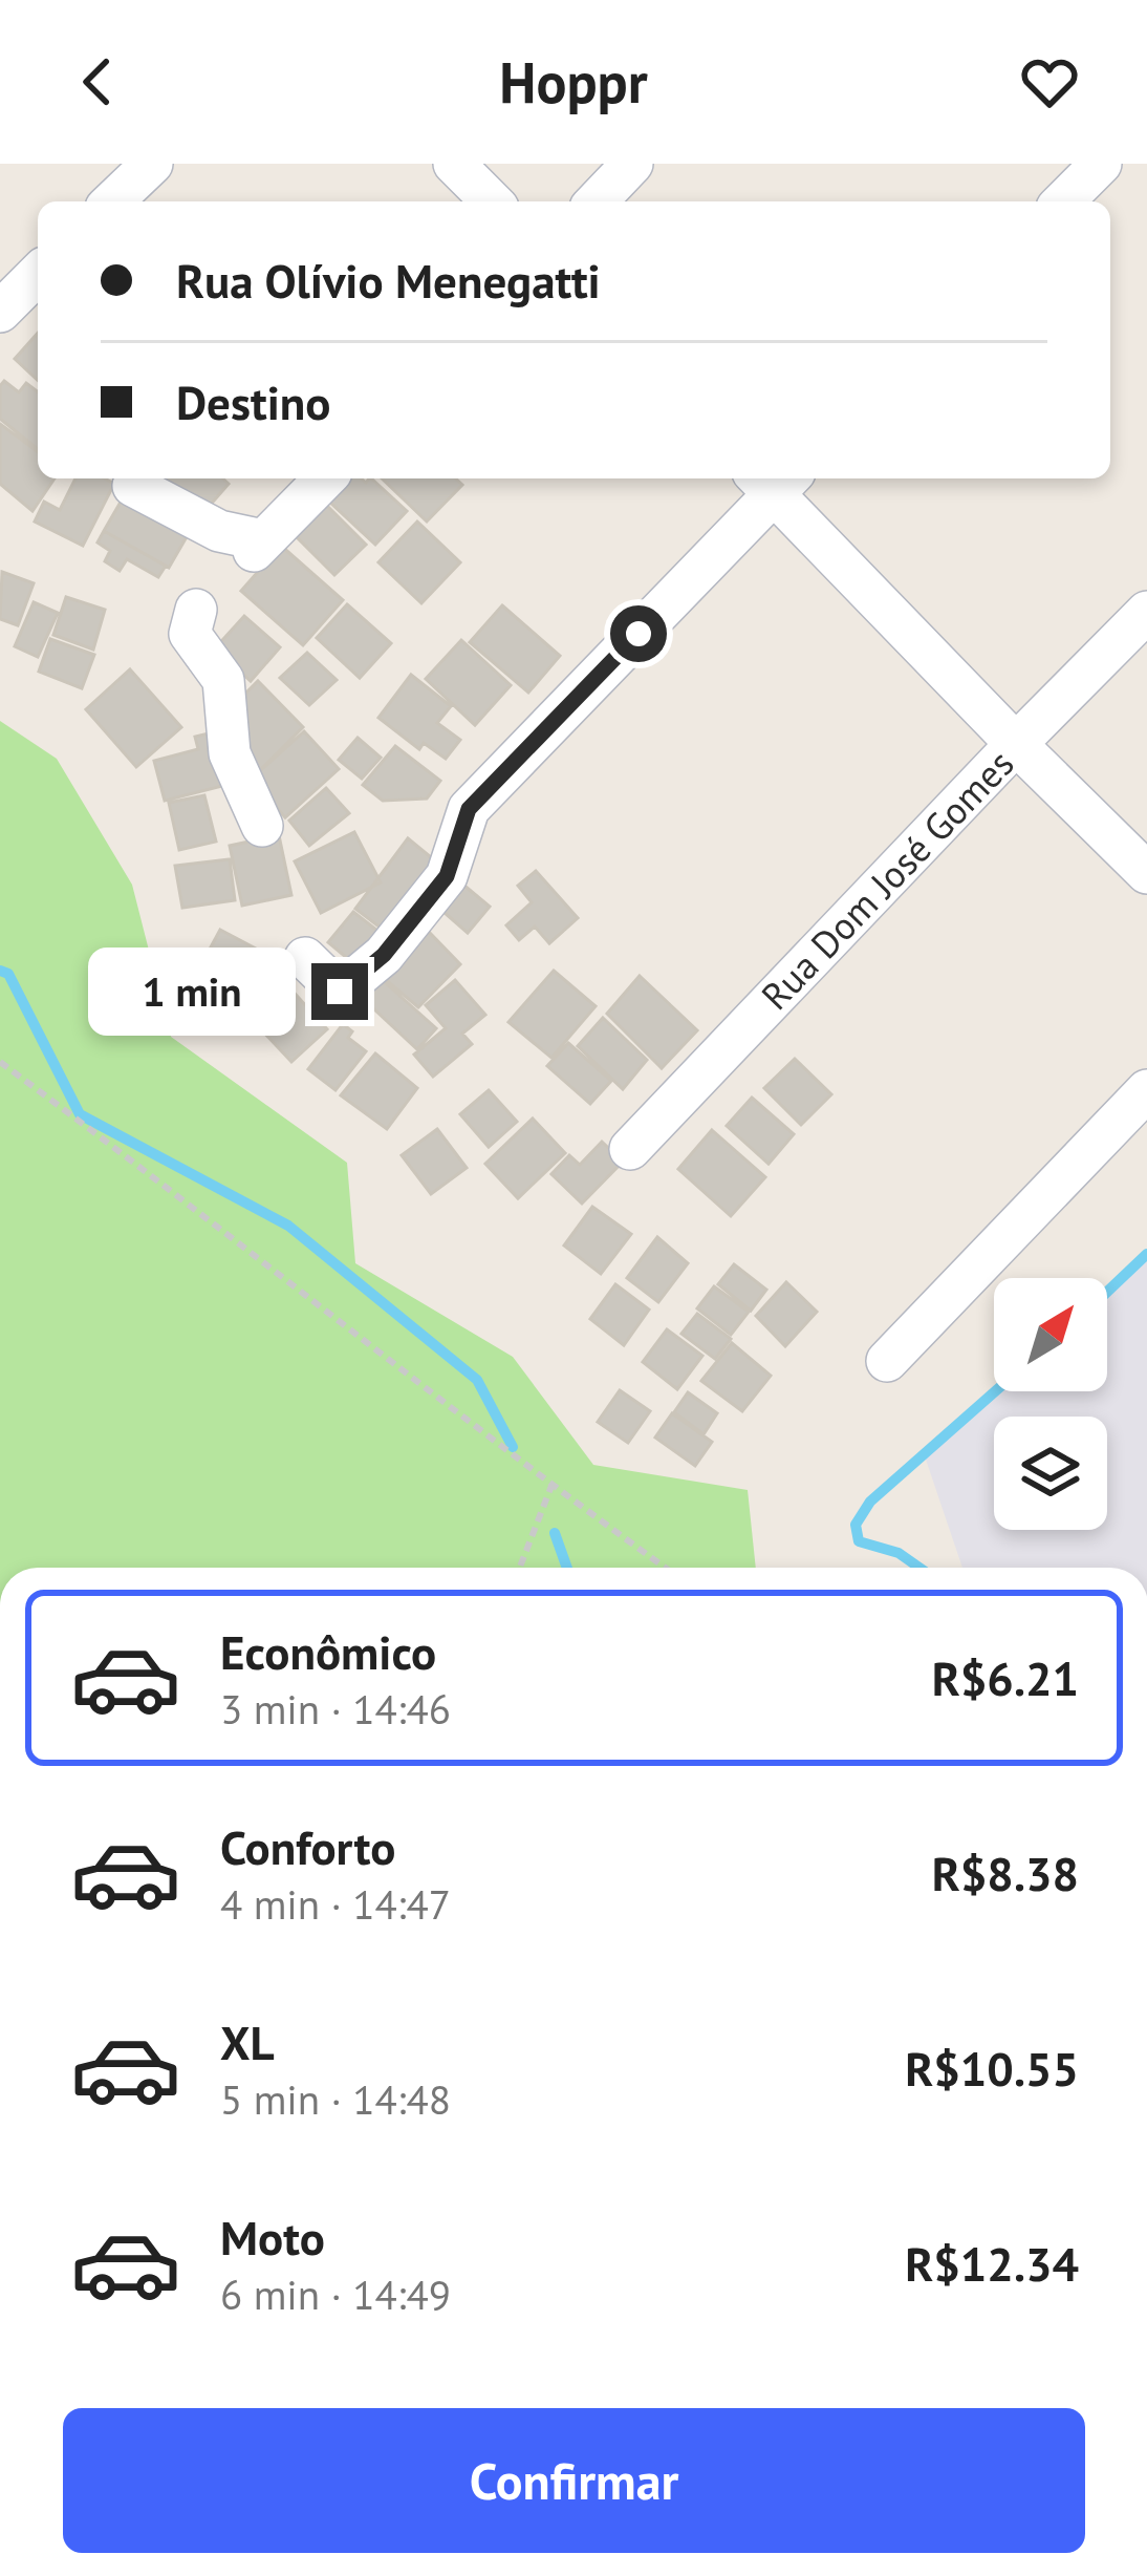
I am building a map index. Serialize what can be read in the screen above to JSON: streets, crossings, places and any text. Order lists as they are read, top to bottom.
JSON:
{
  "streets": {
    "street": ["Rua Dom José Gomes"]
  },
  "north": "top right",
  "page": {
    "header": "Hoppr",
    "banner": ["Rua Olívio Menegatti", "Destino"],
    "bubble": "1 min",
    "list": [
      {
        "name": "Econômico",
        "note": "3 min · 14:46",
        "value": "R$6.21"
      },
      {
        "name": "Conforto",
        "note": "4 min · 14:47",
        "value": "R$8.38"
      },
      {
        "name": "XL",
        "note": "5 min · 14:48",
        "value": "R$10.55"
      },
      {
        "name": "Moto",
        "note": "6 min · 14:49",
        "value": "R$12.34"
      }
    ],
    "buttons": "Confirmar"
  }
}
